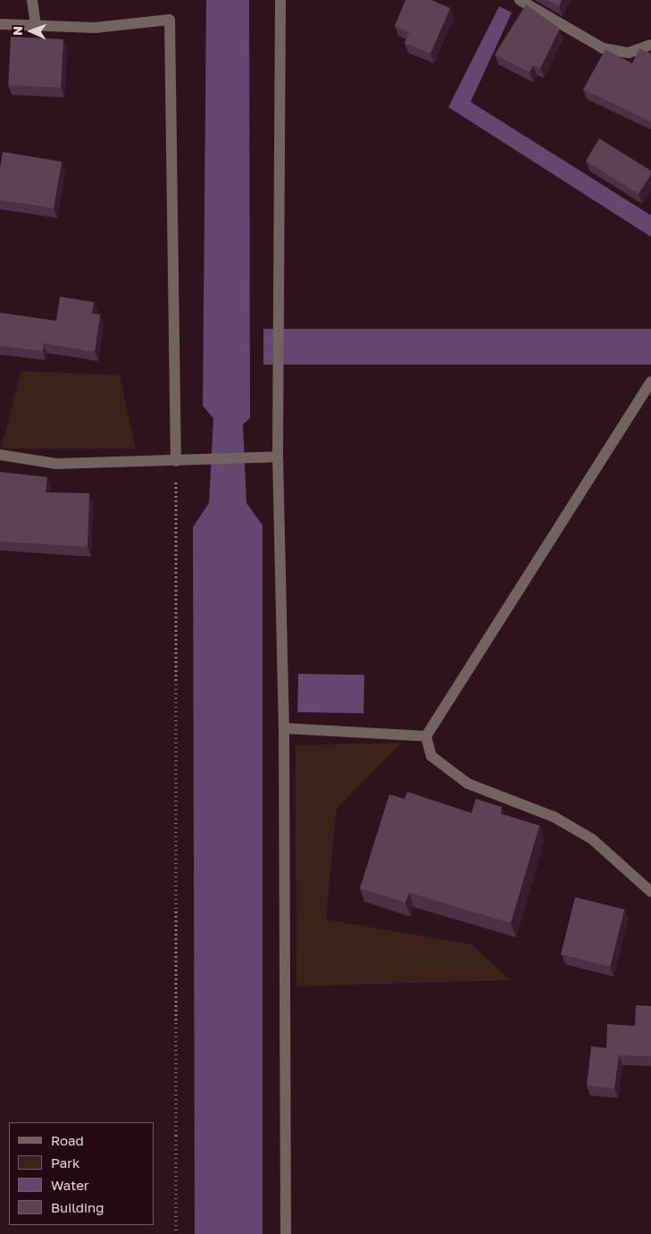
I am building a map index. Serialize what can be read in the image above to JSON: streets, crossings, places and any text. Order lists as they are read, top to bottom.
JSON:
{
  "legend": [
    "Road",
    "Park",
    "Water",
    "Building"
  ],
  "north": "left"
}
